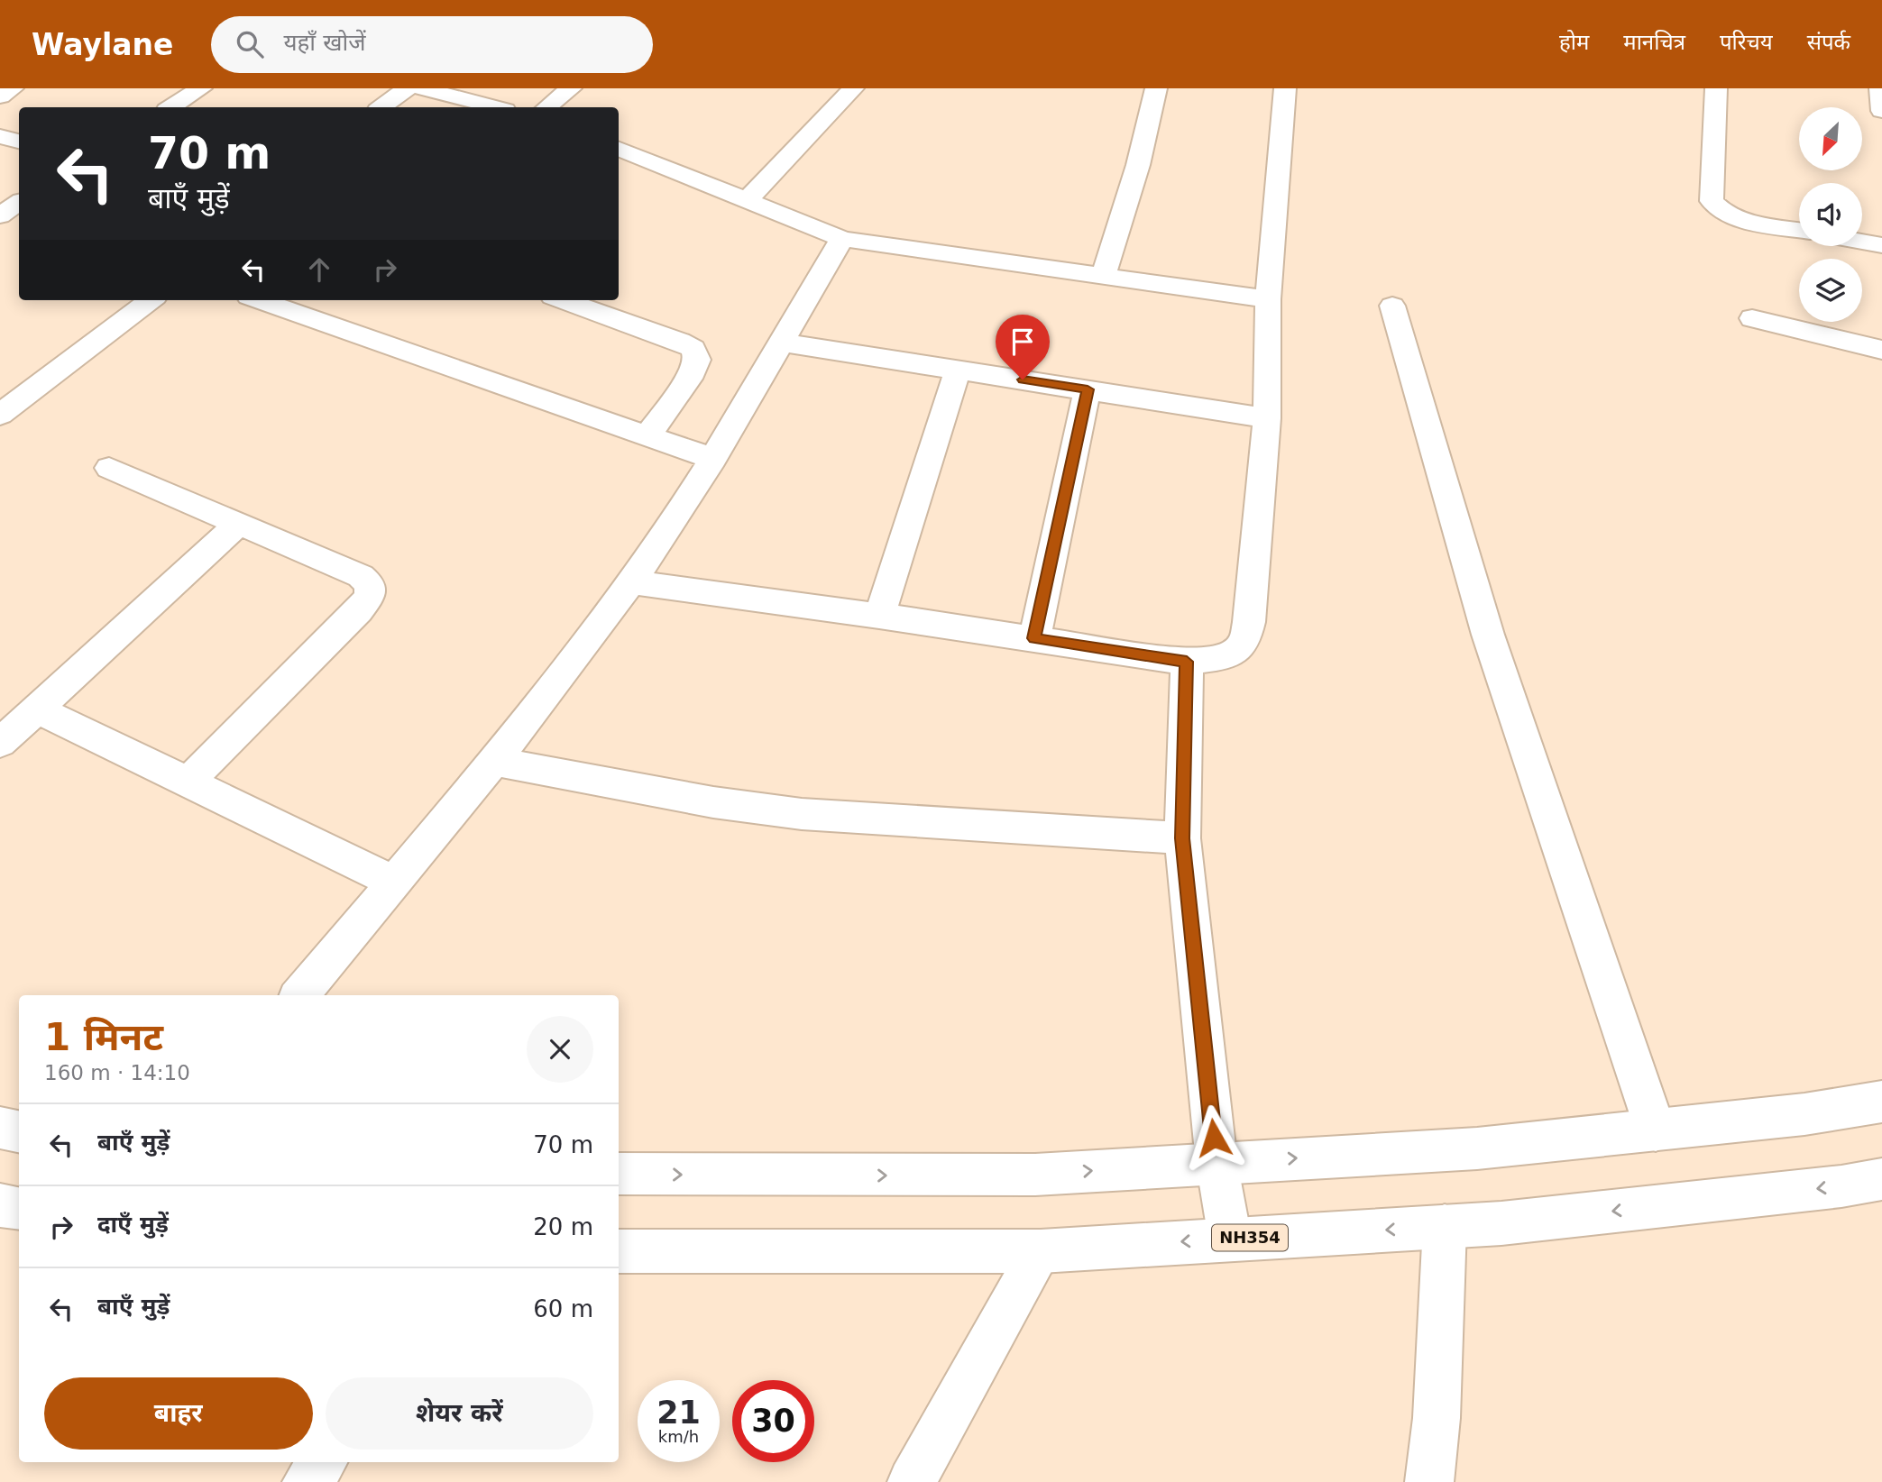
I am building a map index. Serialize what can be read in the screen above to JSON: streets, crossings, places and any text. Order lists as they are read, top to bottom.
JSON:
{
  "streets": {
    "main road": ["NH354"]
  },
  "north": "bottom left",
  "page": {
    "header": "Waylane",
    "search": "यहाँ खोजें",
    "nav": [
      "होम",
      "मानचित्र",
      "परिचय",
      "संपर्क"
    ],
    "turn": ["70 m", "बाएँ मुड़ें"],
    "heading": ["1 मिनट", "160 m · 14:10"],
    "list": [
      {
        "name": "बाएँ मुड़ें",
        "value": "70 m"
      },
      {
        "name": "दाएँ मुड़ें",
        "value": "20 m"
      },
      {
        "name": "बाएँ मुड़ें",
        "value": "60 m"
      }
    ],
    "buttons": ["बाहर", "शेयर करें"],
    "speed": "21 km/h",
    "limit": "30"
  }
}
